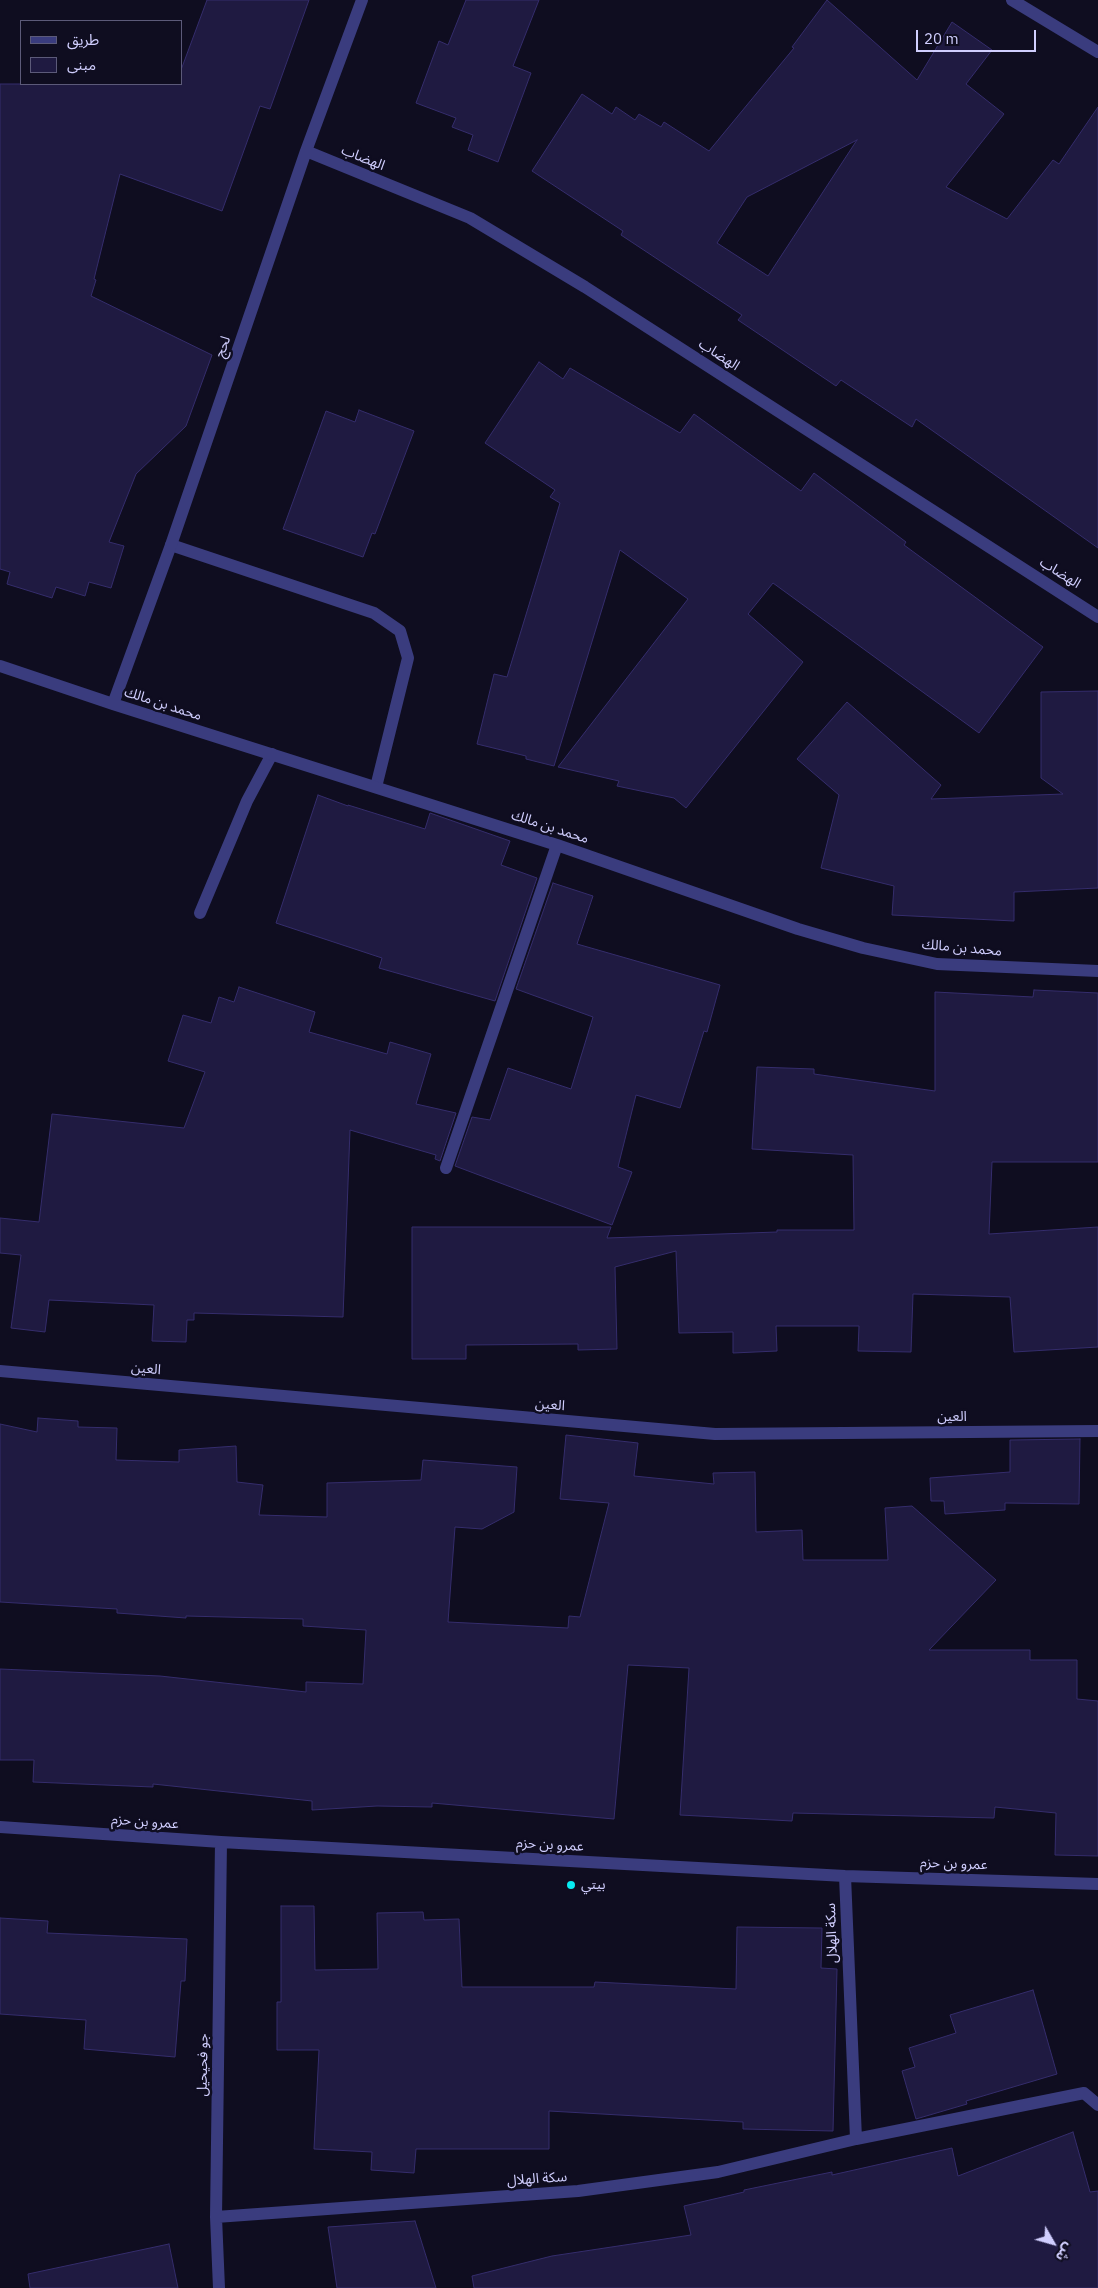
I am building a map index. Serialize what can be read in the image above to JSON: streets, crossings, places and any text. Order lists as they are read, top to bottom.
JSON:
{
  "streets": {
    "street": [
      "الهضاب",
      "لحج",
      "محمد بن مالك",
      "العين",
      "عمرو بن حزم",
      "سكة الهلال",
      "جو فحيحيل"
    ]
  },
  "crossings": [
    ["الهضاب", "لحج"],
    ["لحج", "محمد بن مالك"],
    ["عمرو بن حزم", "سكة الهلال"],
    ["عمرو بن حزم", "جو فحيحيل"],
    ["سكة الهلال", "جو فحيحيل"]
  ],
  "places": ["بيتي"],
  "legend": ["طريق", "مبنى"],
  "scale_bar": "20 m",
  "north": "bottom right"
}
